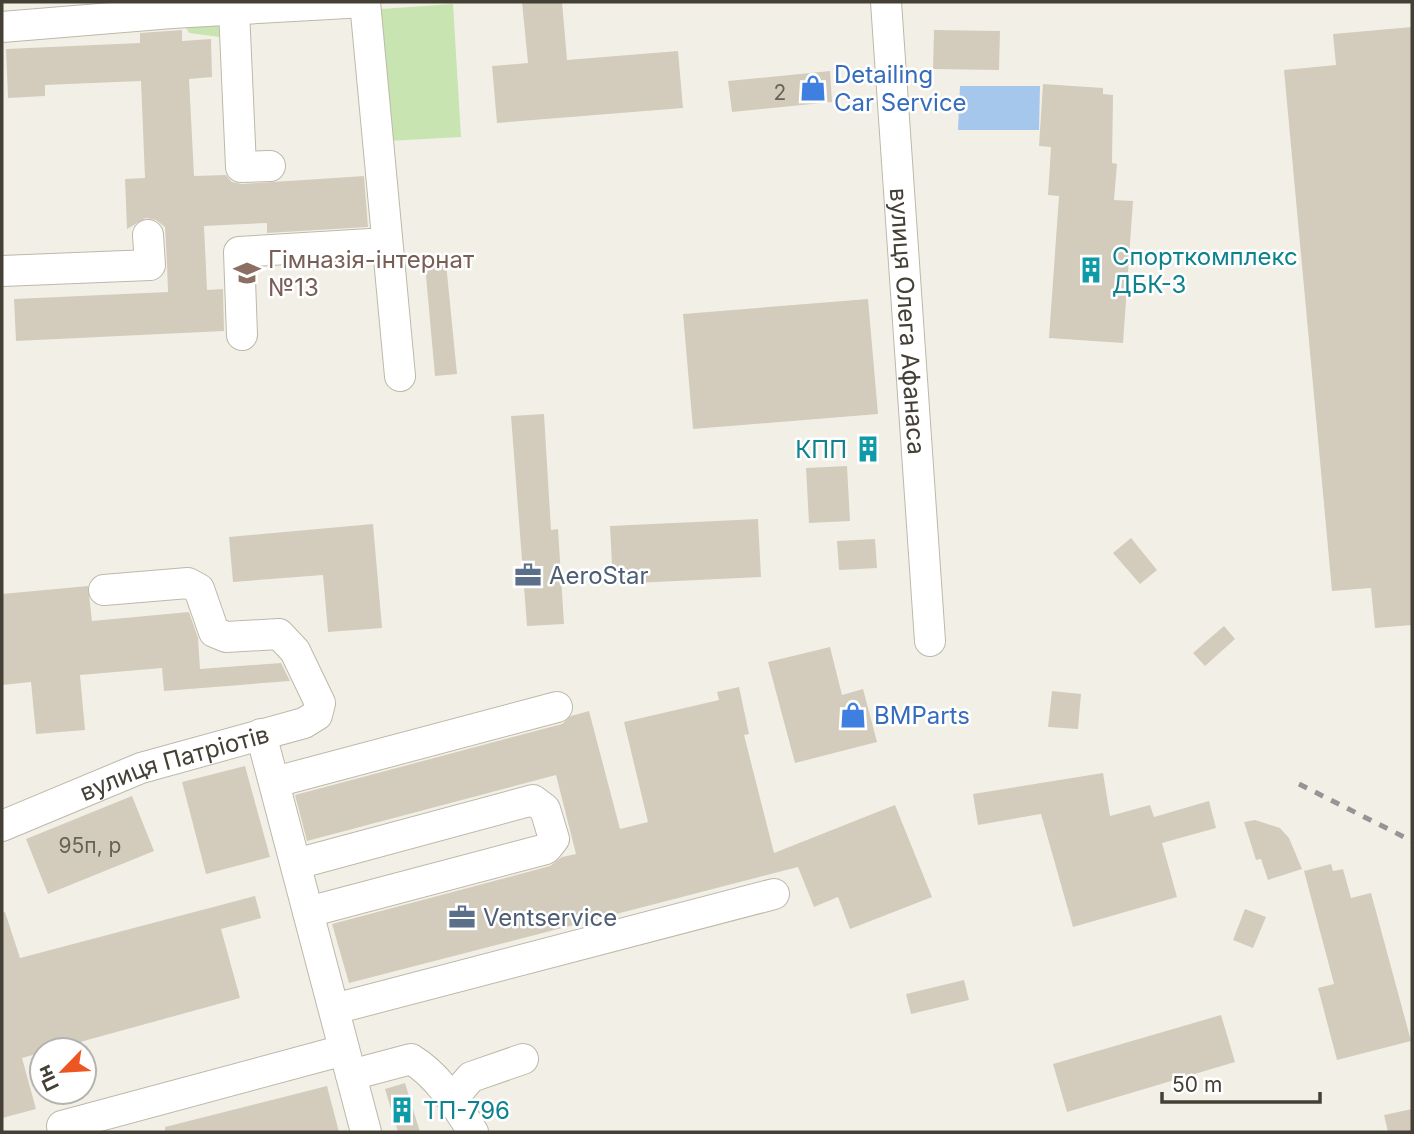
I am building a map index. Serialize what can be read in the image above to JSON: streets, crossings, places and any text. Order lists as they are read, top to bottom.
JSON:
{
  "streets": {
    "street": ["вулиця Олега Афанаса", "вулиця Патріотів"]
  },
  "places": {
    "shop": ["Detailing Car Service", "BMParts"],
    "building": ["Спорткомплекс ДБК-3", "КПП", "ТП-796"],
    "school or university": ["Гімназія-інтернат №13"],
    "office": ["AeroStar", "Ventservice"]
  },
  "house_numbers": ["2", "95п, р"],
  "scale_bar": "50 m",
  "north": "bottom left"
}
